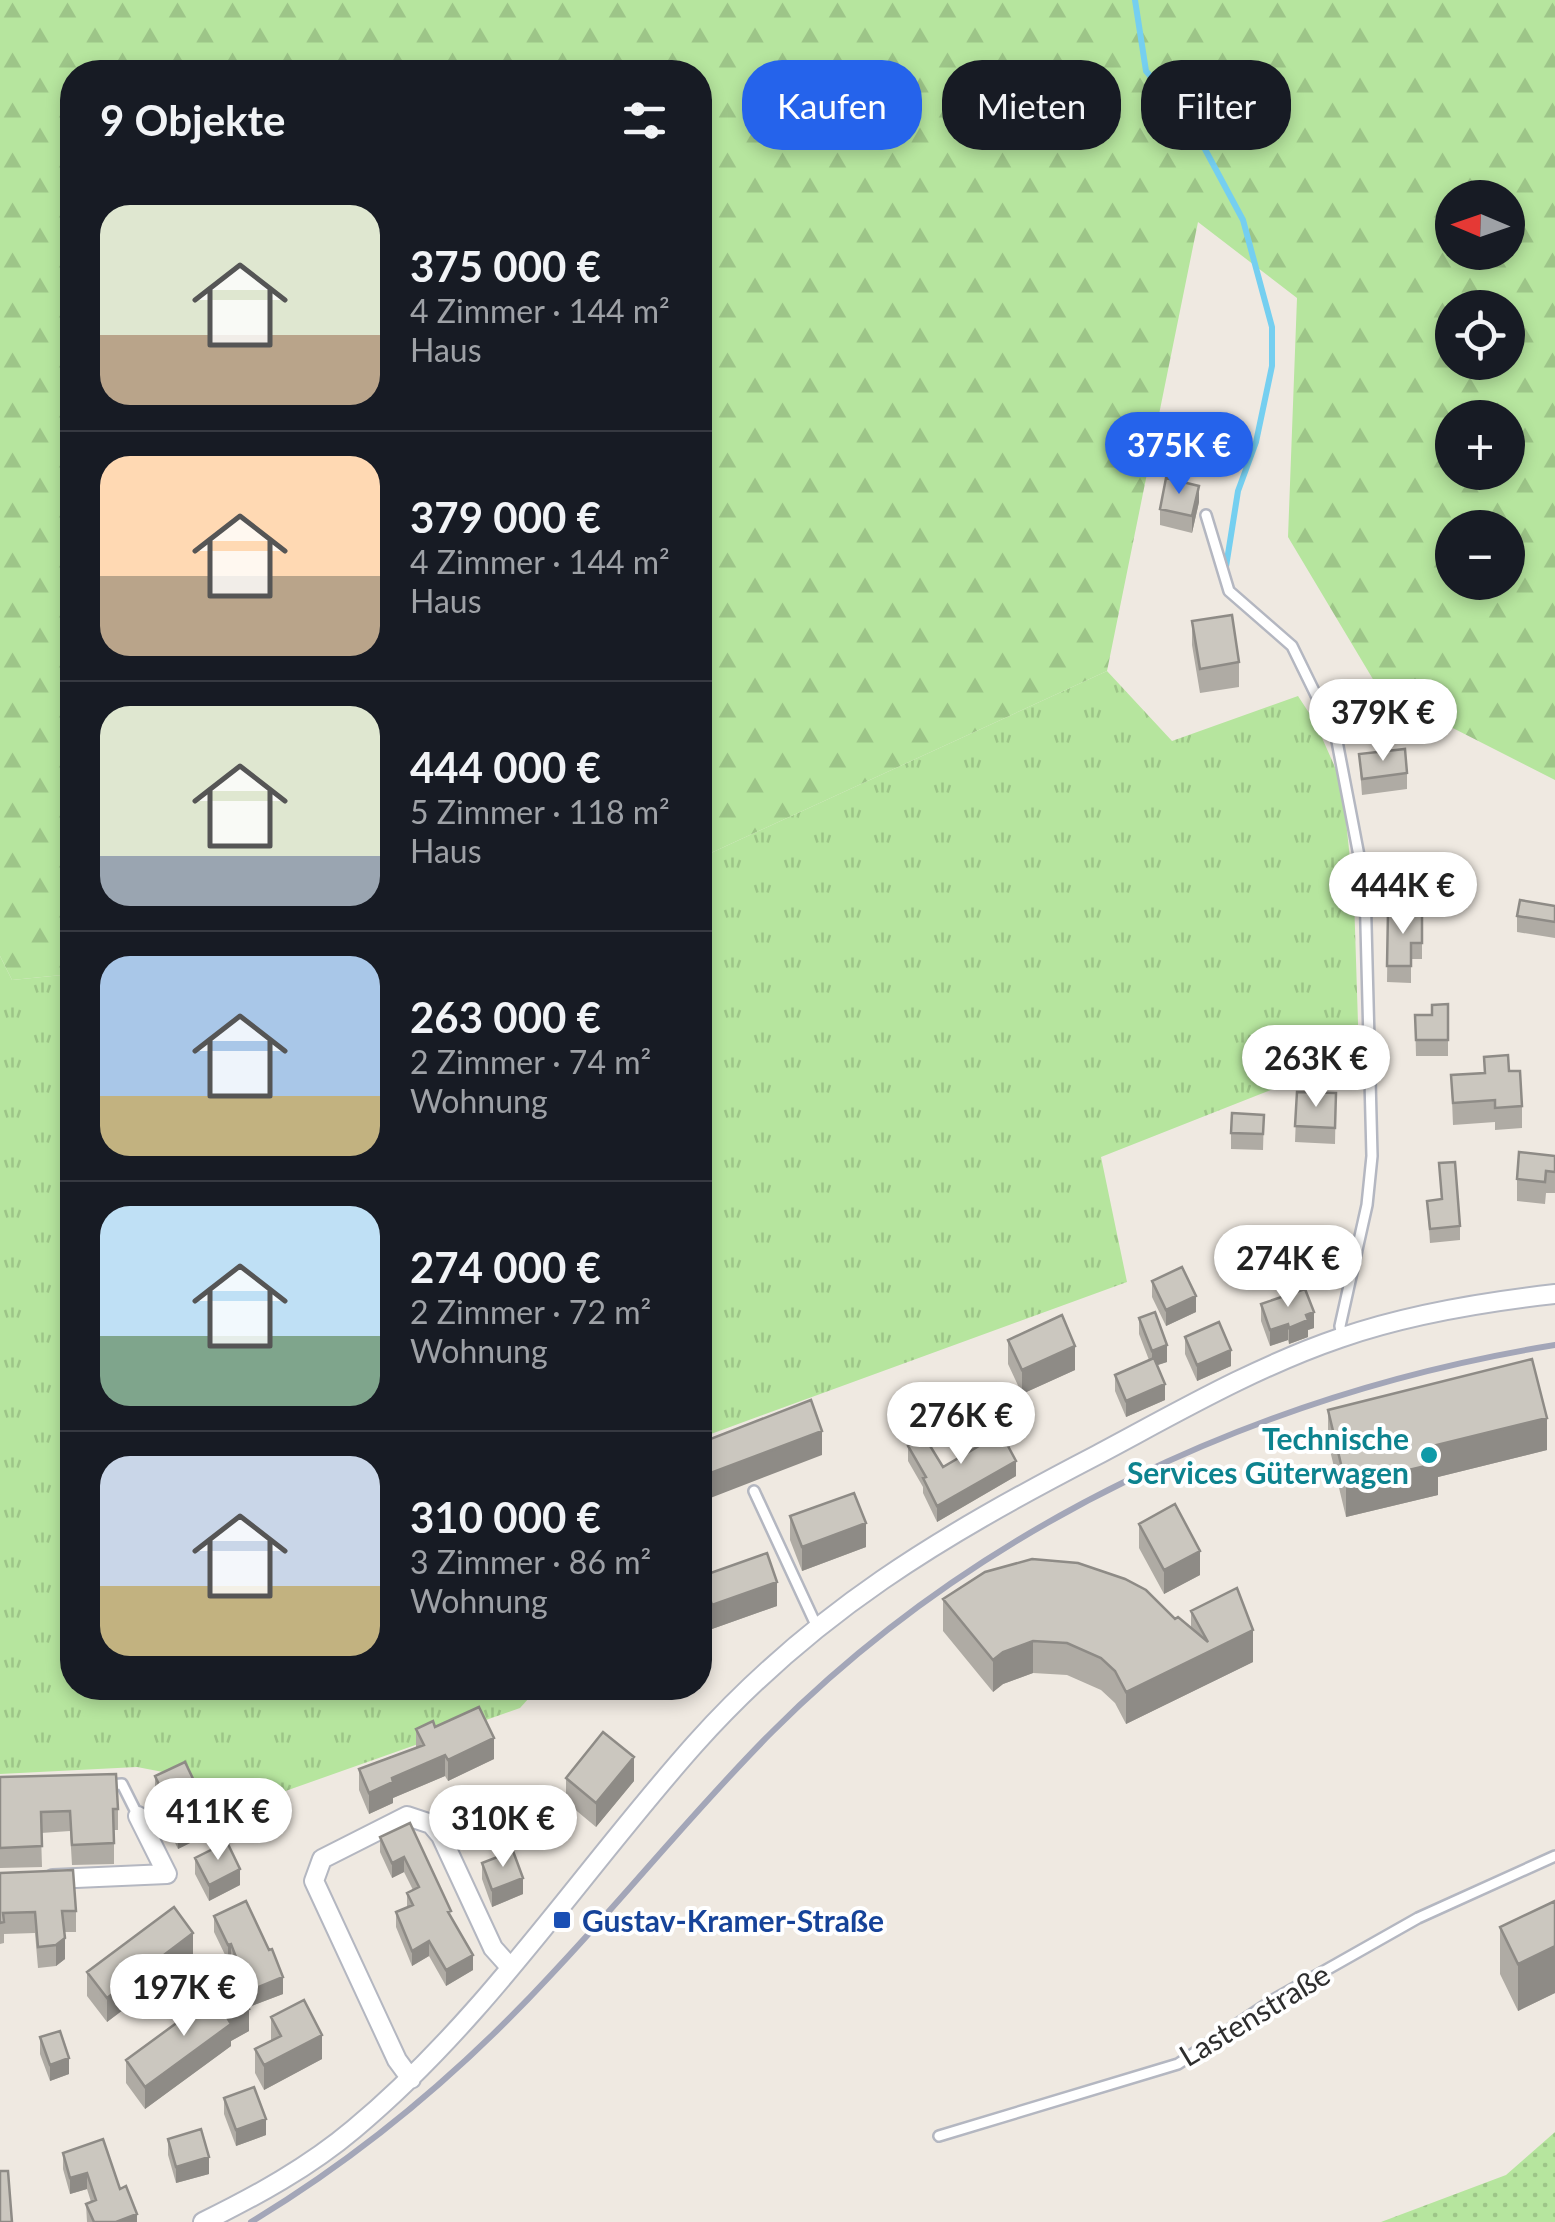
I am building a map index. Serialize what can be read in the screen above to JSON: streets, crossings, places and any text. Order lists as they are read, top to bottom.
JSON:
{
  "streets": {
    "lane": ["Lastenstraße"]
  },
  "places": {
    "other": ["Technische Services Güterwagen"],
    "transit": ["Gustav-Kramer-Straße"]
  },
  "north": "left",
  "page": {
    "chip": ["Kaufen", "Mieten", "Filter"],
    "heading": "9 Objekte",
    "map_buttons": ["+", "−"],
    "list": [
      {
        "name": "375 000 €",
        "note": "4 Zimmer · 144 m² · Haus"
      },
      {
        "name": "379 000 €",
        "note": "4 Zimmer · 144 m² · Haus"
      },
      {
        "name": "444 000 €",
        "note": "5 Zimmer · 118 m² · Haus"
      },
      {
        "name": "263 000 €",
        "note": "2 Zimmer · 74 m² · Wohnung"
      },
      {
        "name": "274 000 €",
        "note": "2 Zimmer · 72 m² · Wohnung"
      },
      {
        "name": "310 000 €",
        "note": "3 Zimmer · 86 m² · Wohnung"
      }
    ],
    "price": [
      "375K €",
      "379K €",
      "444K €",
      "263K €",
      "274K €",
      "276K €",
      "411K €",
      "310K €",
      "197K €"
    ]
  }
}
